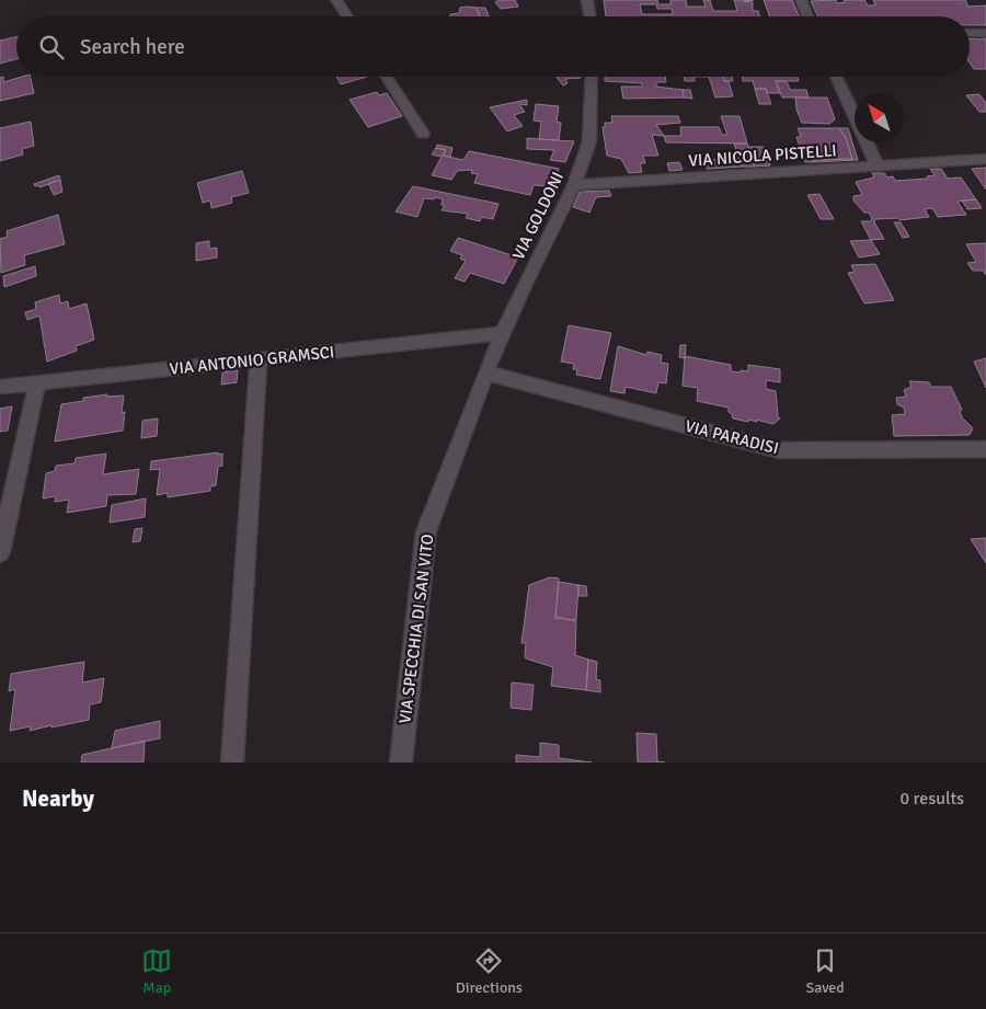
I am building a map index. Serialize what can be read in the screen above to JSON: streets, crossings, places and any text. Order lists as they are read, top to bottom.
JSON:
{
  "streets": {
    "street": [
      "VIA NICOLA PISTELLI",
      "VIA GOLDONI",
      "VIA ANTONIO GRAMSCI",
      "VIA PARADISI",
      "VIA SPECCHIA DI SAN VITO"
    ]
  },
  "crossings": [
    ["VIA NICOLA PISTELLI", "VIA GOLDONI"],
    ["VIA GOLDONI", "VIA ANTONIO GRAMSCI"],
    ["VIA GOLDONI", "VIA PARADISI"],
    ["VIA GOLDONI", "VIA SPECCHIA DI SAN VITO"],
    ["VIA PARADISI", "VIA SPECCHIA DI SAN VITO"]
  ],
  "north": "top left",
  "page": {
    "search": "Search here",
    "heading": ["Nearby", "0 results"],
    "nav": ["Map", "Directions", "Saved"]
  }
}
